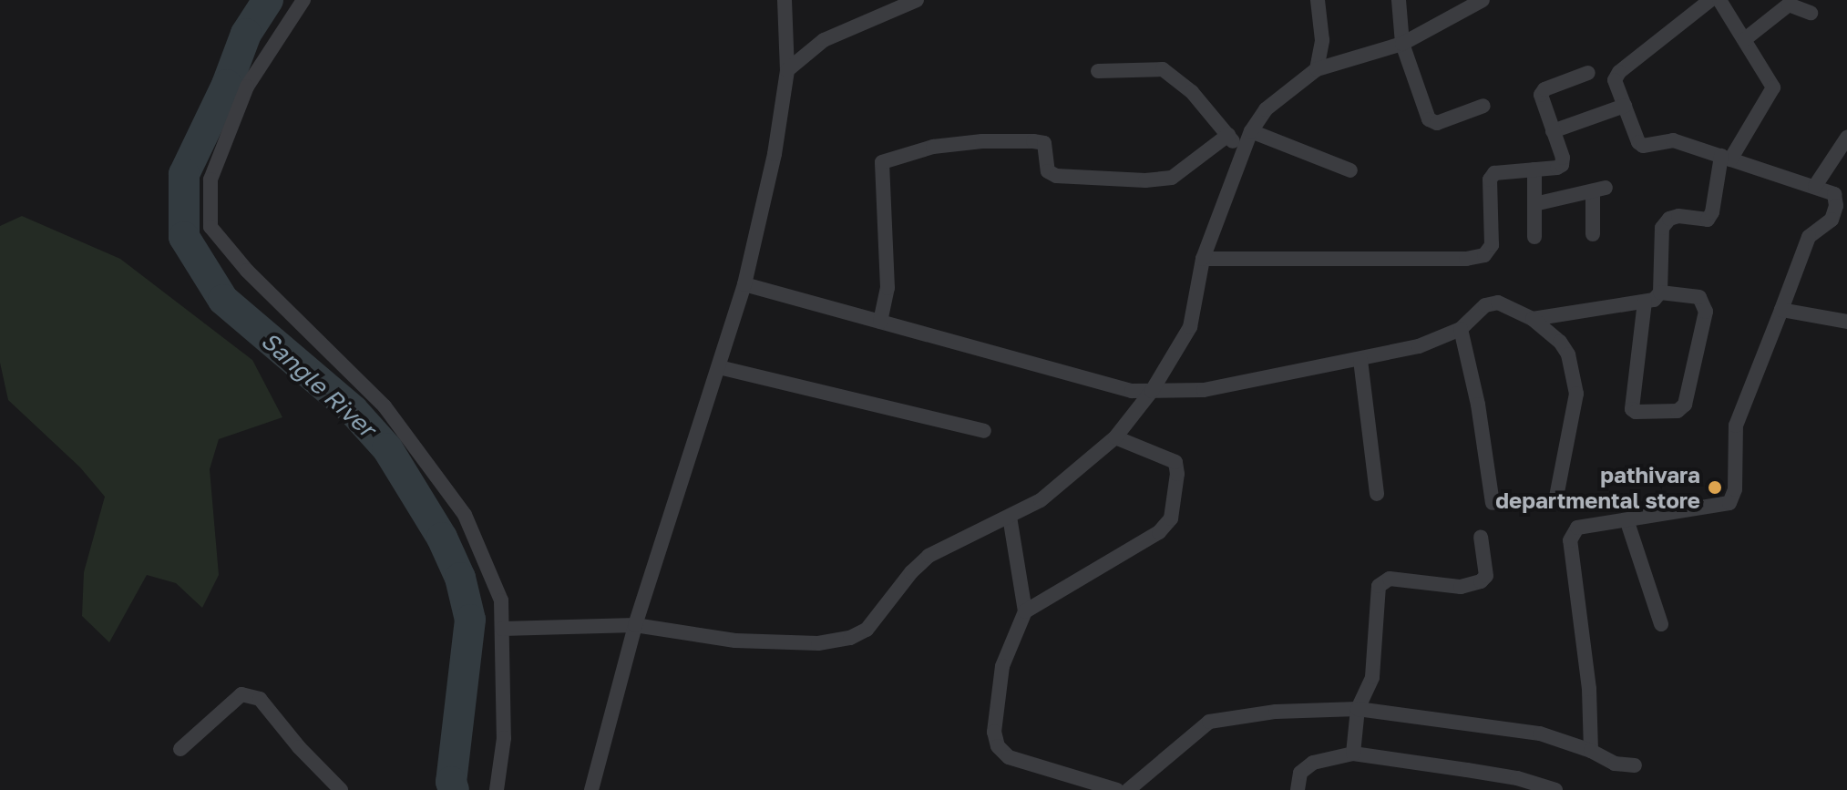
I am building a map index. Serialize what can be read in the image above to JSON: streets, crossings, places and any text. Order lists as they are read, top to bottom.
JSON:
{
  "water": ["Sangle River"],
  "places": ["pathivara departmental store"]
}
